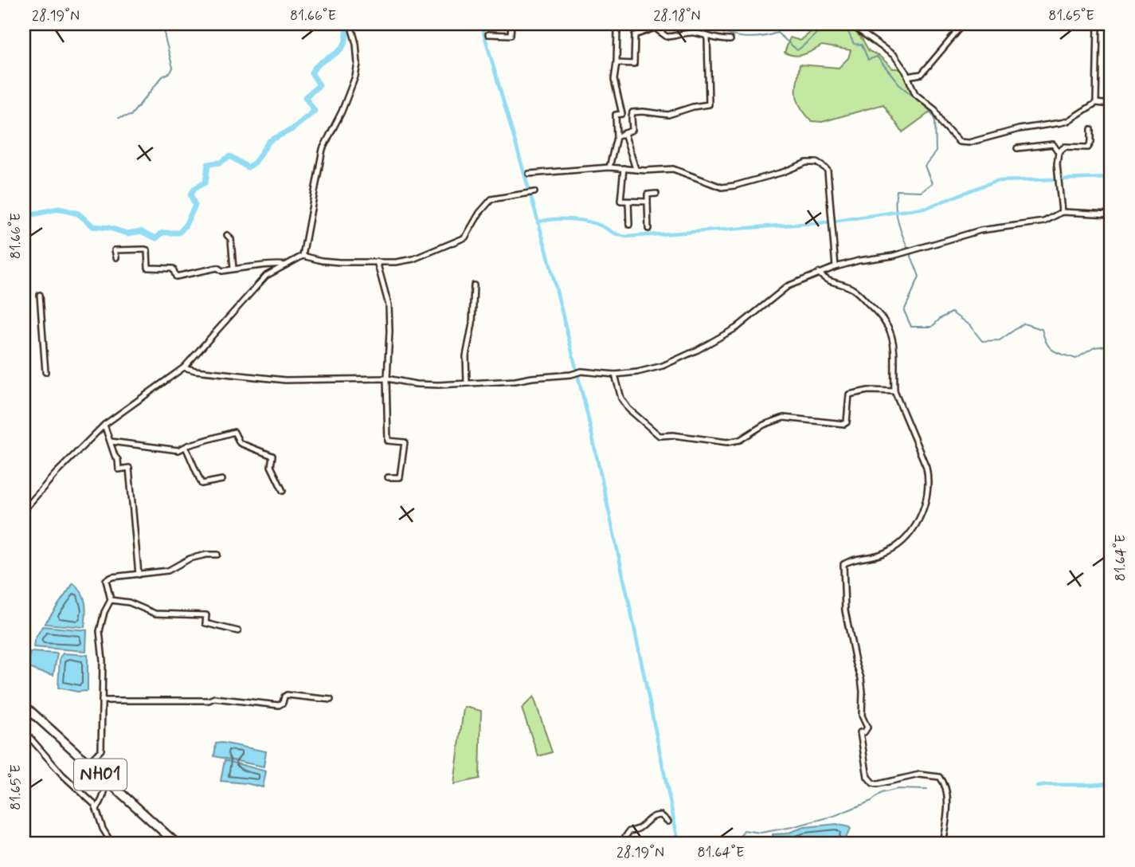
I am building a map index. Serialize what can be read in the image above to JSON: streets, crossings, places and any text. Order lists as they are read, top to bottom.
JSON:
{
  "streets": {
    "highway": ["NH01"]
  },
  "coordinates": [
    "28.19°N",
    "81.66°E",
    "28.18°N",
    "81.65°E",
    "81.64°E"
  ]
}
